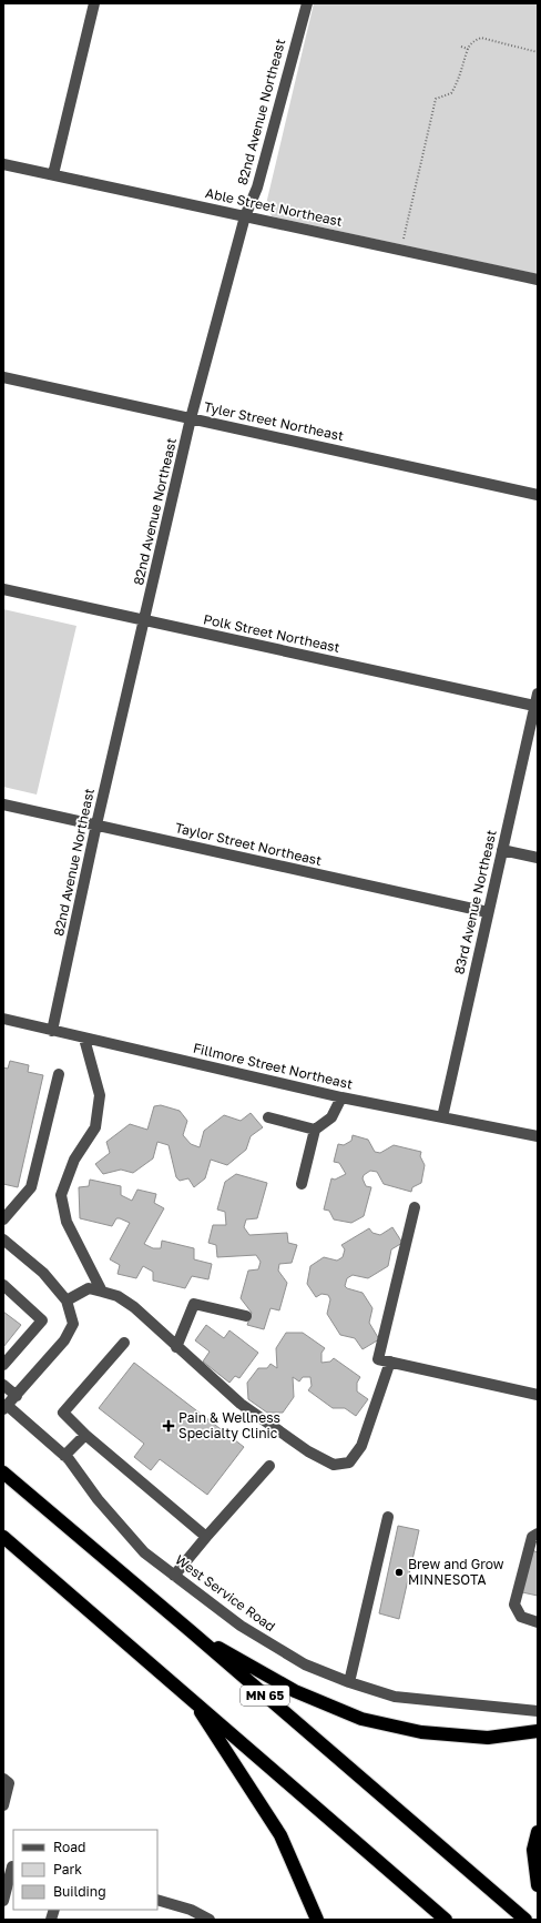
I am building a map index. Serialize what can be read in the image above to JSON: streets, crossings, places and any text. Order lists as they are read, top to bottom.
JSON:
{
  "streets": {
    "highway": ["MN 65"],
    "street": [
      "82nd Avenue Northeast",
      "Able Street Northeast",
      "Tyler Street Northeast",
      "Polk Street Northeast",
      "Taylor Street Northeast",
      "83rd Avenue Northeast",
      "Fillmore Street Northeast",
      "West Service Road"
    ]
  },
  "crossings": [
    ["82nd Avenue Northeast", "Able Street Northeast"],
    ["82nd Avenue Northeast", "Tyler Street Northeast"],
    ["82nd Avenue Northeast", "Polk Street Northeast"],
    ["82nd Avenue Northeast", "Taylor Street Northeast"],
    ["82nd Avenue Northeast", "Fillmore Street Northeast"],
    ["Polk Street Northeast", "83rd Avenue Northeast"],
    ["Taylor Street Northeast", "83rd Avenue Northeast"],
    ["83rd Avenue Northeast", "Fillmore Street Northeast"]
  ],
  "places": {
    "health": ["Pain & Wellness Specialty Clinic"],
    "other": ["Brew and Grow MINNESOTA"]
  },
  "legend": ["Road", "Park", "Building"]
}
